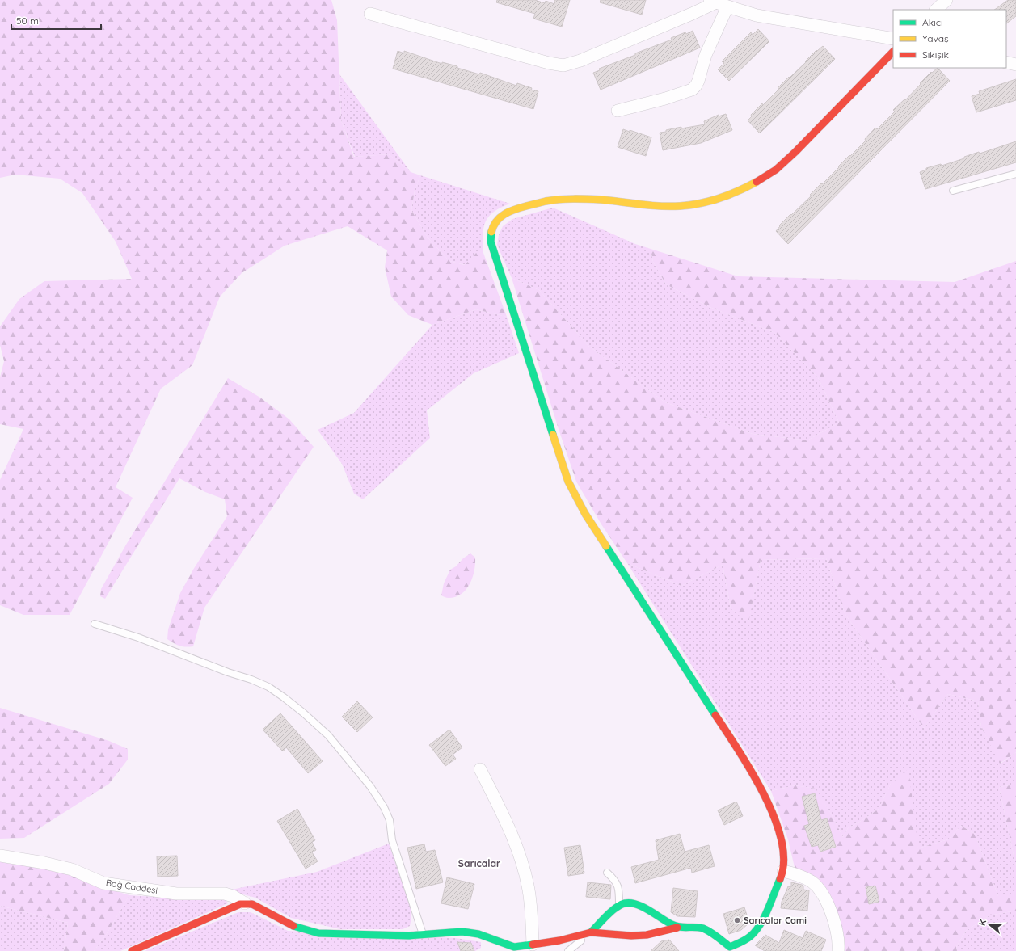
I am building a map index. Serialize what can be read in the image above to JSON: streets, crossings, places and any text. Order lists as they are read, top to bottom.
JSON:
{
  "streets": {
    "street": ["Bağ Caddesi"]
  },
  "districts": ["Sarıcalar"],
  "places": ["Sarıcalar Cami"],
  "legend": ["Akıcı", "Yavaş", "Sıkışık"],
  "scale_bar": "50 m",
  "north": "left"
}
